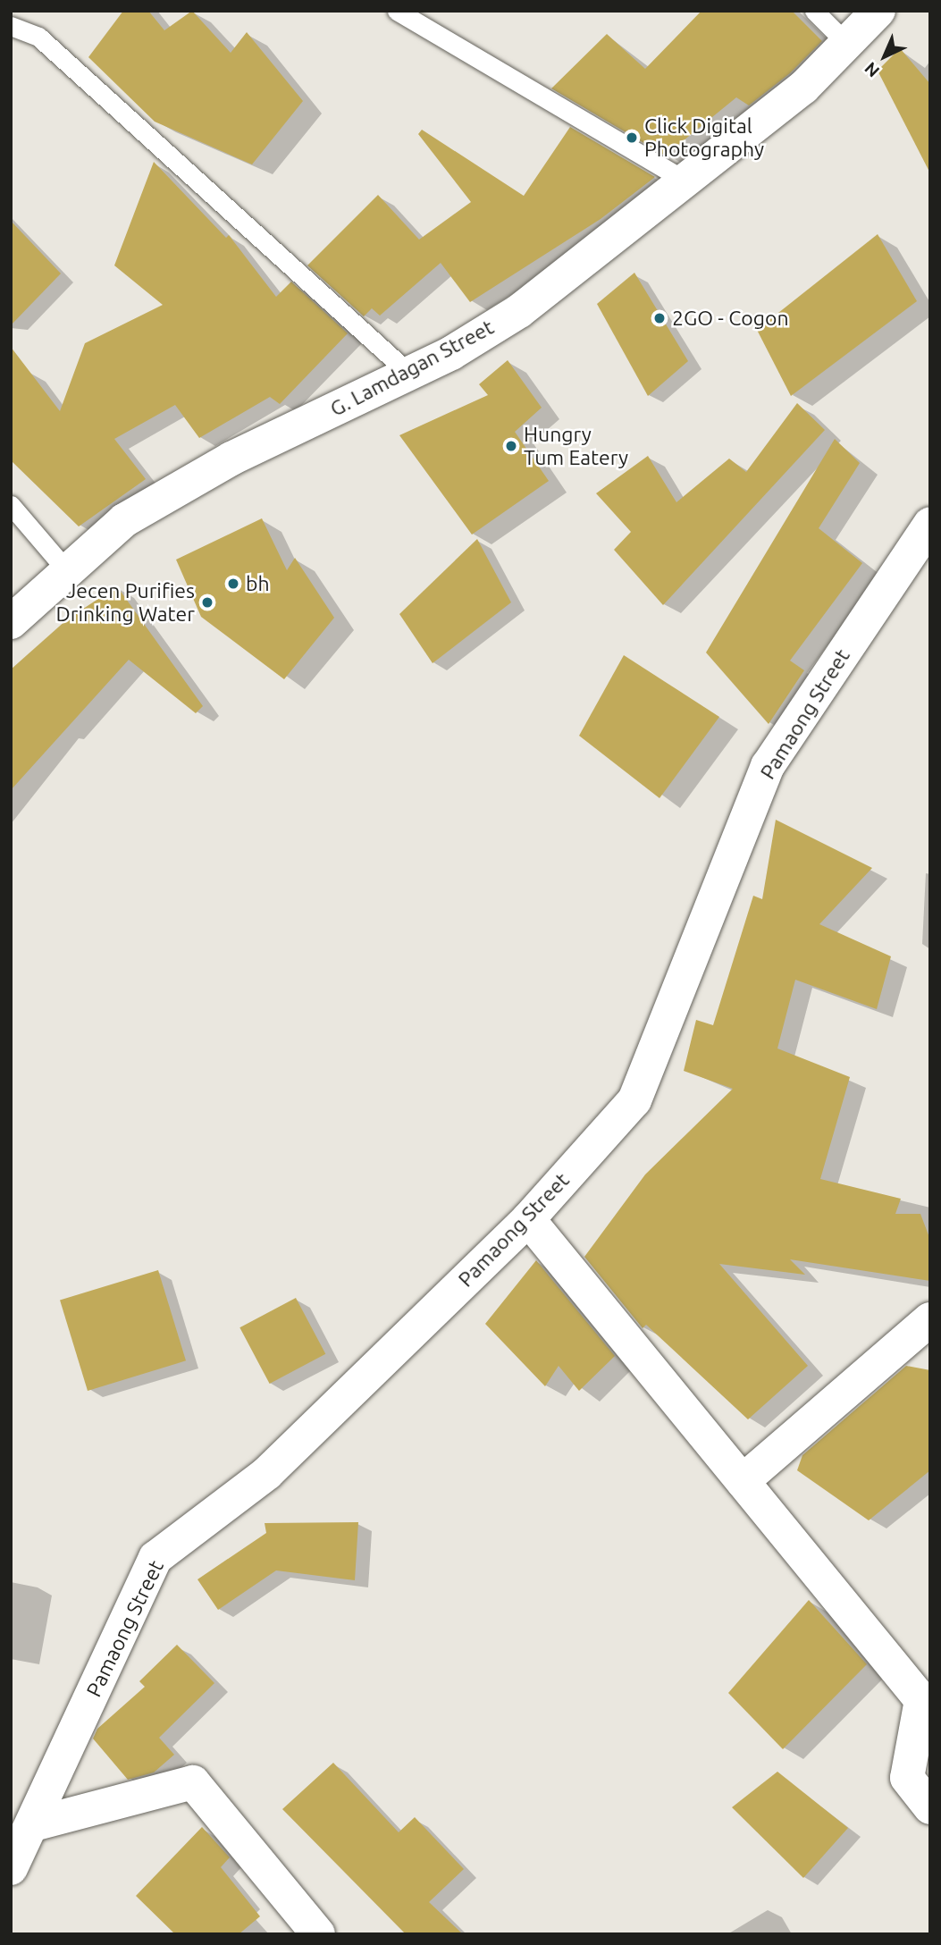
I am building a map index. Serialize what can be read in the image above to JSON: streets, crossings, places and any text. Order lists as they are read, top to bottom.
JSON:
{
  "streets": {
    "street": ["G. Lamdagan Street", "Pamaong Street"]
  },
  "places": [
    "Click Digital Photography",
    "2GO - Cogon",
    "Hungry Tum Eatery",
    "bh",
    "Jecen Purifies Drinking Water"
  ],
  "north": "bottom left"
}
